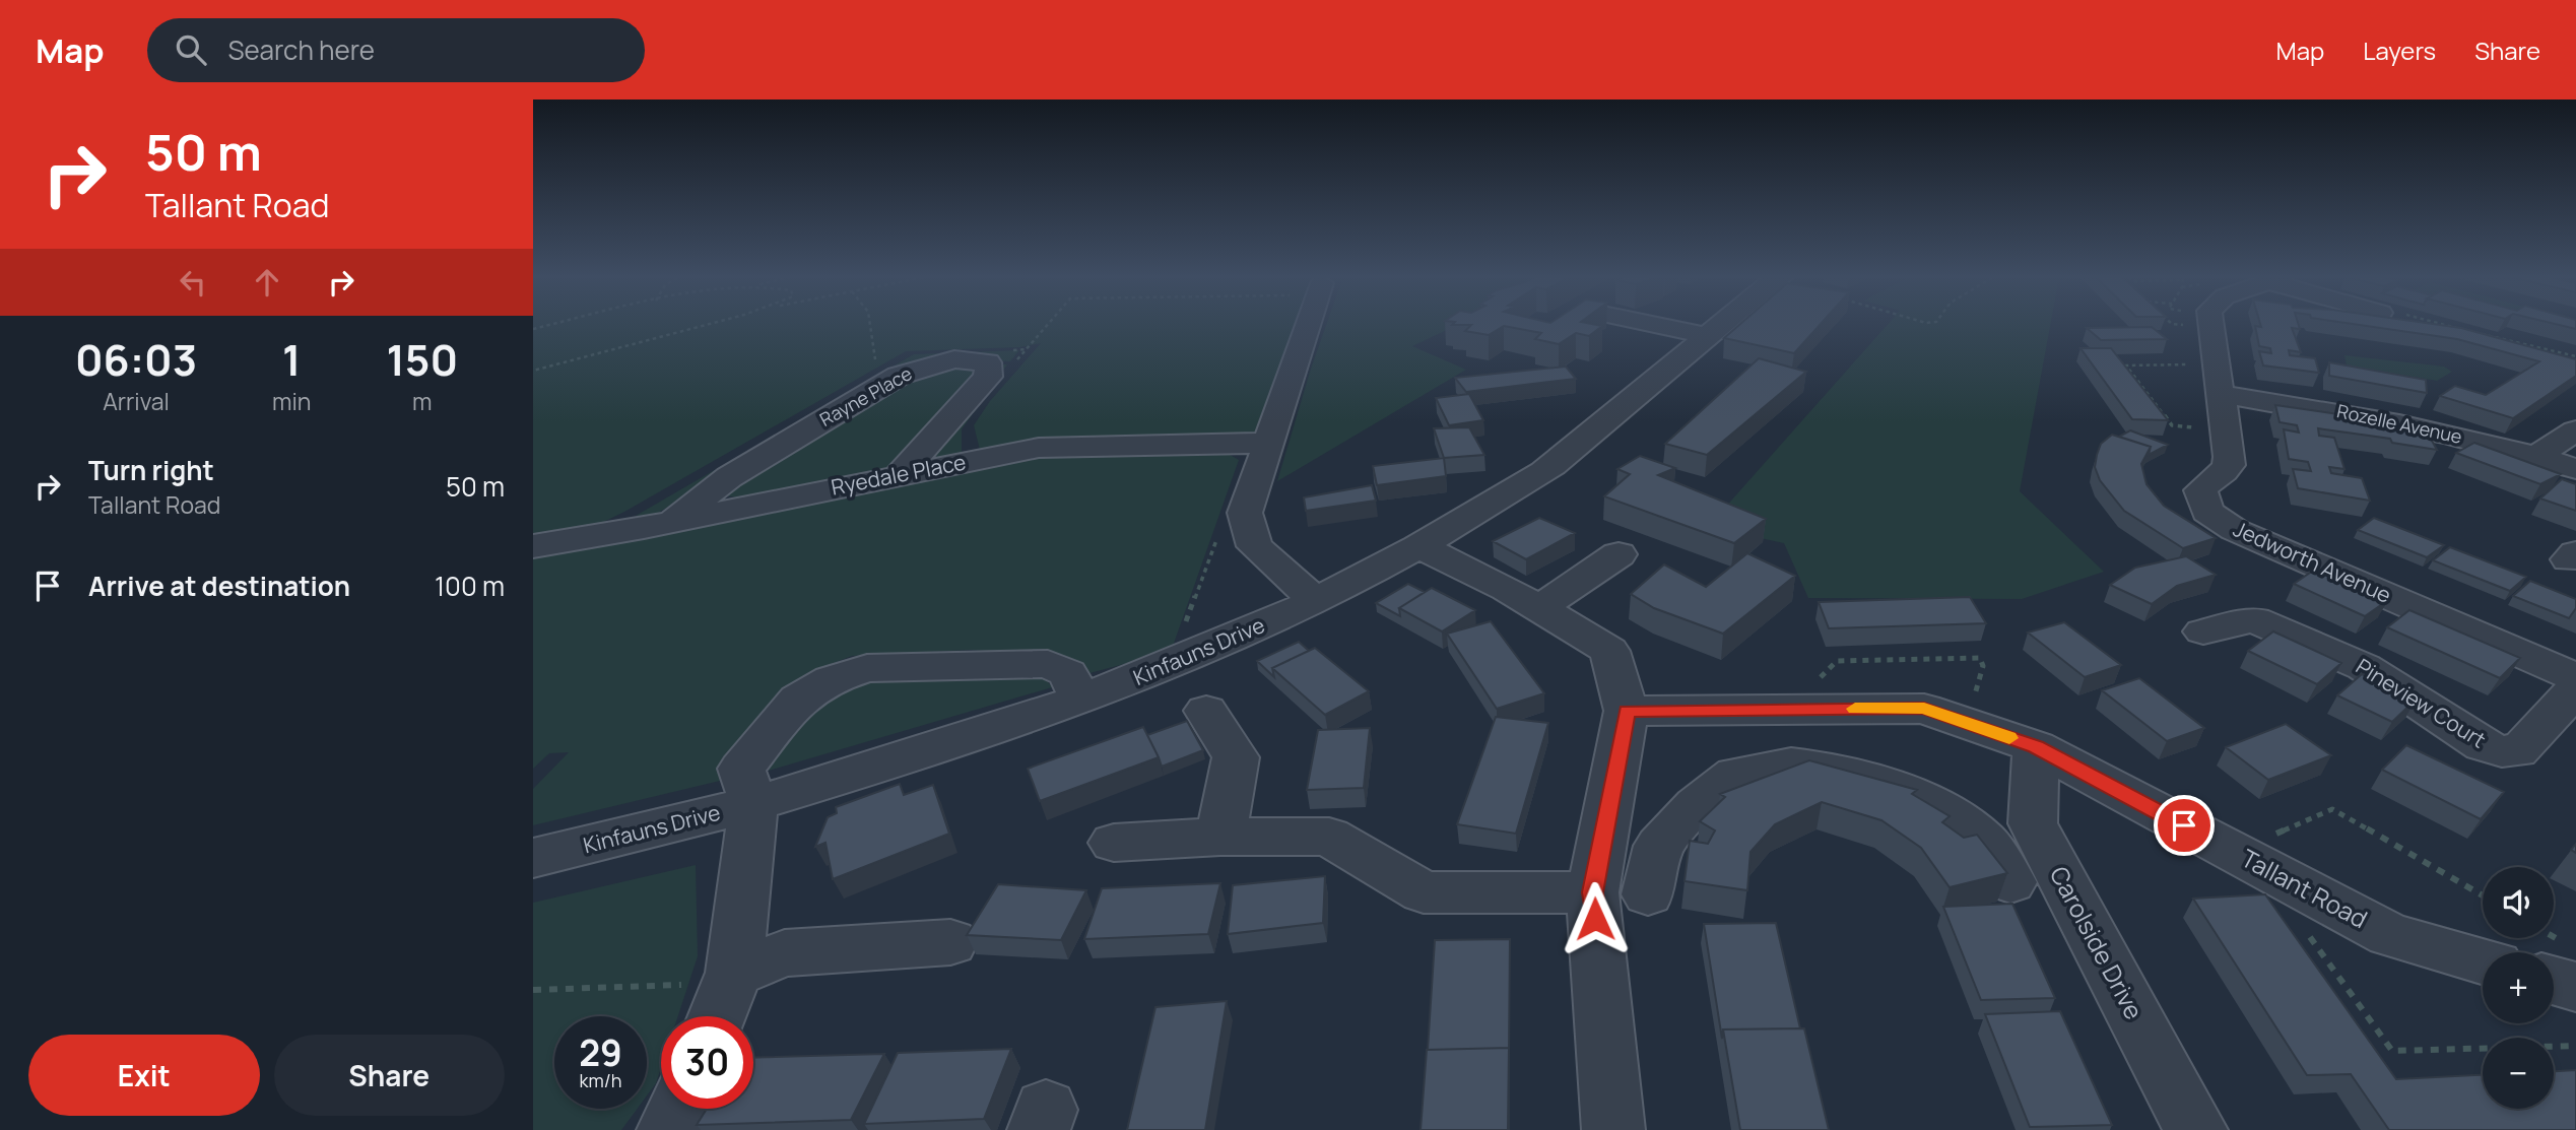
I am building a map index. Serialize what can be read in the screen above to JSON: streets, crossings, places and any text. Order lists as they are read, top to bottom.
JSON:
{
  "streets": {
    "street": [
      "Rayne Place",
      "Rozelle Avenue",
      "Ryedale Place",
      "Jedworth Avenue",
      "Kinfauns Drive",
      "Pineview Court",
      "Tallant Road",
      "Carolside Drive"
    ]
  },
  "crossings": [
    ["Rayne Place", "Ryedale Place"],
    ["Rozelle Avenue", "Jedworth Avenue"]
  ],
  "page": {
    "header": "Map",
    "search": "Search here",
    "nav": ["Map", "Layers", "Share"],
    "turn": ["50 m", "Tallant Road"],
    "eta": [
      "06:03",
      "Arrival",
      "1",
      "min",
      "150",
      "m"
    ],
    "list": [
      {
        "name": "Turn right",
        "note": "Tallant Road",
        "value": "50 m"
      },
      {
        "name": "Arrive at destination",
        "value": "100 m"
      }
    ],
    "map_buttons": ["+", "−"],
    "speed": "29 km/h",
    "limit": "30",
    "buttons": ["Exit", "Share"]
  }
}
